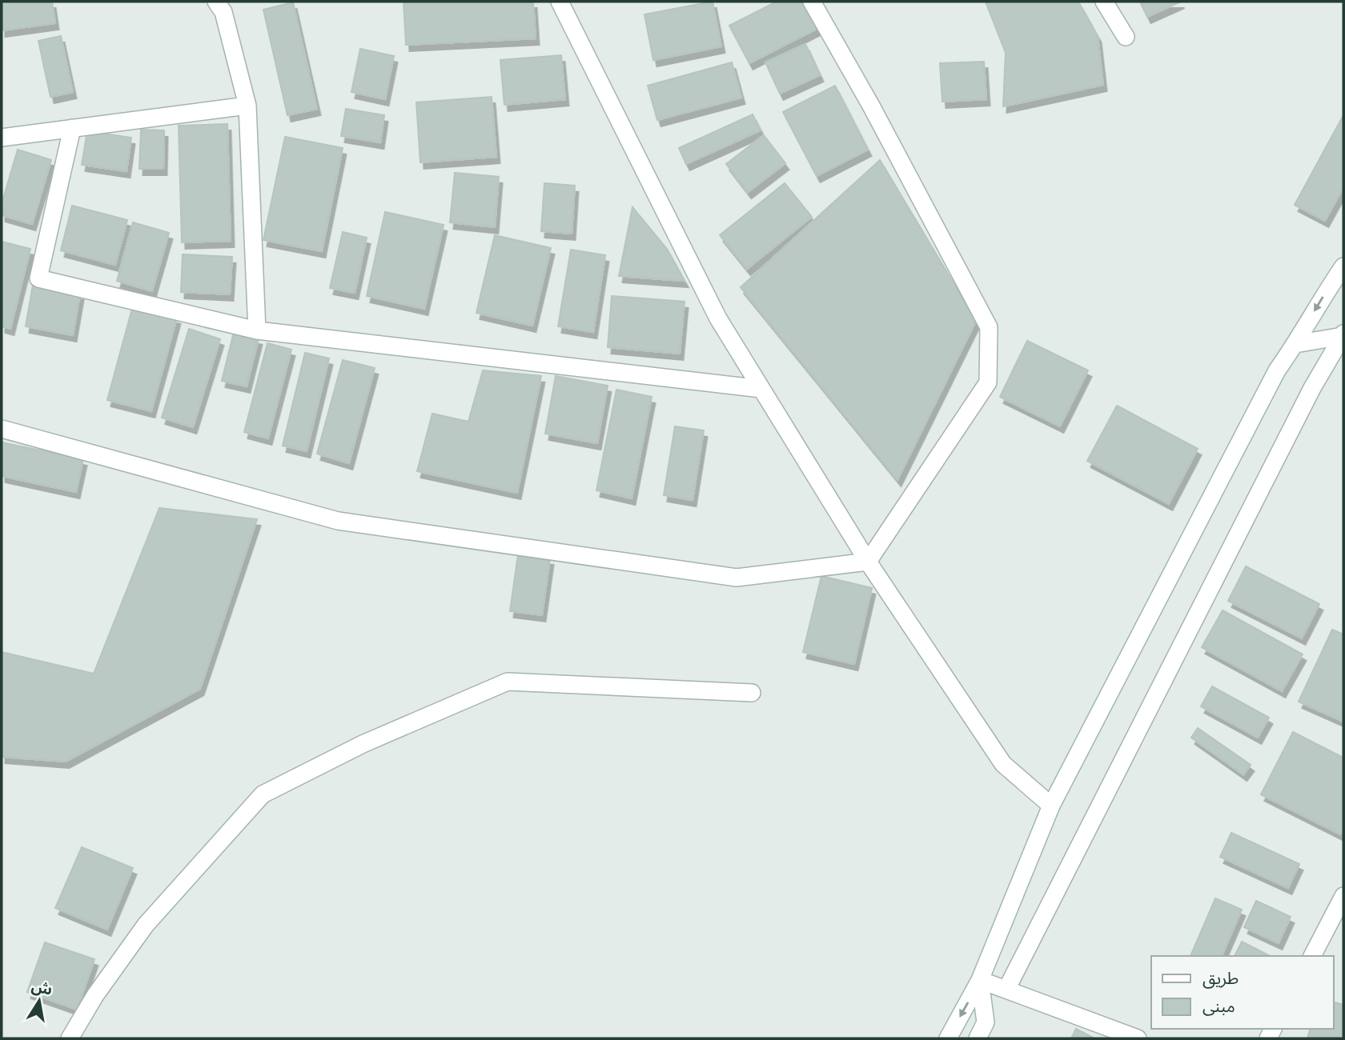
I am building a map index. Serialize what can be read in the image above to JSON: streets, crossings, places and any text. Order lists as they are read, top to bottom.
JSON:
{
  "legend": ["طريق", "مبنى"],
  "north": "top"
}
